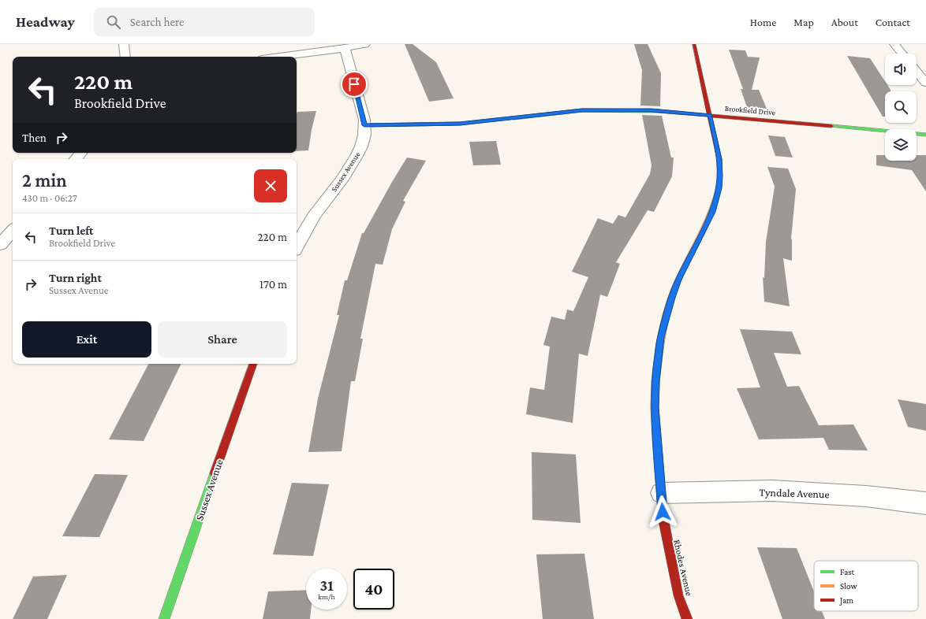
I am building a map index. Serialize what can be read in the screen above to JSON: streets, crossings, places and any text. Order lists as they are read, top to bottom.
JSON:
{
  "streets": {
    "street": [
      "Brookfield Drive",
      "Sussex Avenue",
      "Tyndale Avenue",
      "Rhodes Avenue"
    ]
  },
  "crossings": [
    ["Brookfield Drive", "Sussex Avenue"],
    ["Brookfield Drive", "Rhodes Avenue"],
    ["Tyndale Avenue", "Rhodes Avenue"]
  ],
  "legend": ["Fast", "Slow", "Jam"],
  "page": {
    "header": "Headway",
    "search": "Search here",
    "nav": [
      "Home",
      "Map",
      "About",
      "Contact"
    ],
    "turn": ["220 m", "Brookfield Drive"],
    "then": "Then",
    "heading": ["2 min", "430 m · 06:27"],
    "list": [
      {
        "name": "Turn left",
        "note": "Brookfield Drive",
        "value": "220 m"
      },
      {
        "name": "Turn right",
        "note": "Sussex Avenue",
        "value": "170 m"
      }
    ],
    "buttons": ["Exit", "Share"],
    "speed": "31 km/h",
    "limit": "40"
  }
}
